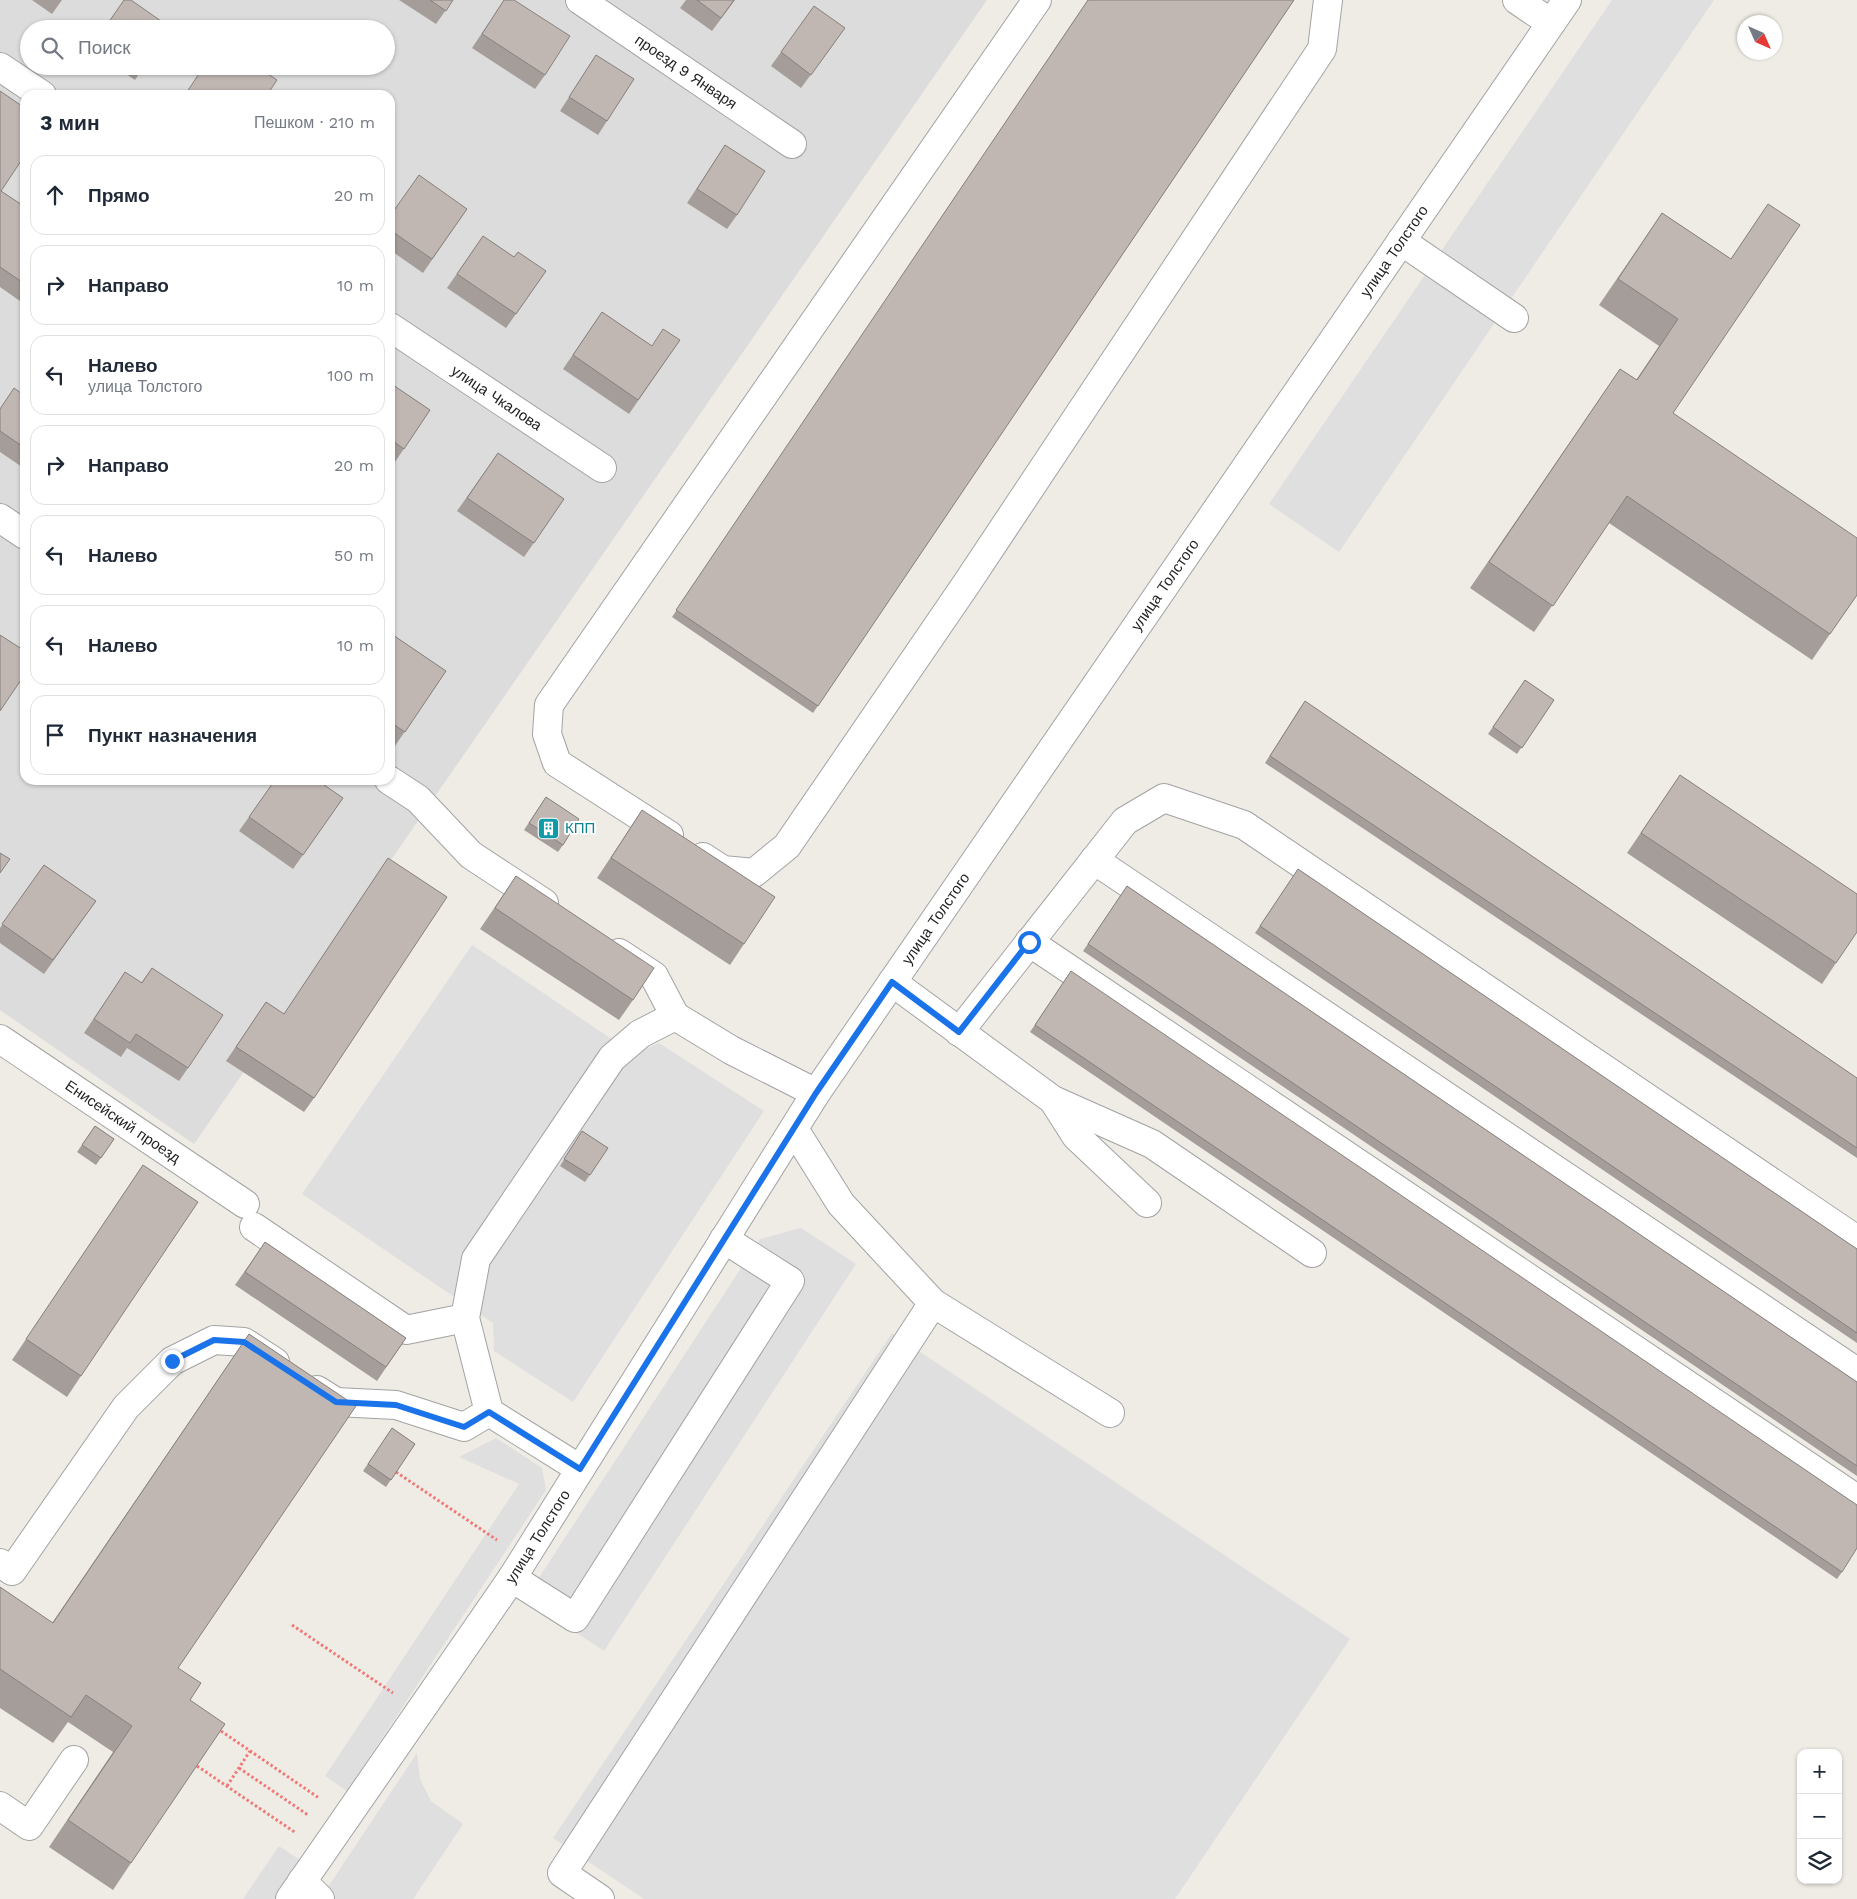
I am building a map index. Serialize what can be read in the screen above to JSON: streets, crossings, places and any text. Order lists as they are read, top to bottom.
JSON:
{
  "streets": {
    "street": [
      "проезд 9 Января",
      "улица Толстого",
      "улица Чкалова",
      "Енисейский проезд"
    ]
  },
  "places": {
    "building": ["КПП"]
  },
  "north": "bottom right",
  "page": {
    "search": "Поиск",
    "heading": ["3 мин", "Пешком · 210 m"],
    "list": [
      ["Прямо", "20 m"],
      ["Направо", "10 m"],
      ["Налево", "улица Толстого", "100 m"],
      ["Направо", "20 m"],
      ["Налево", "50 m"],
      ["Налево", "10 m"],
      "Пункт назначения"
    ],
    "map_buttons": ["+", "−"]
  }
}
